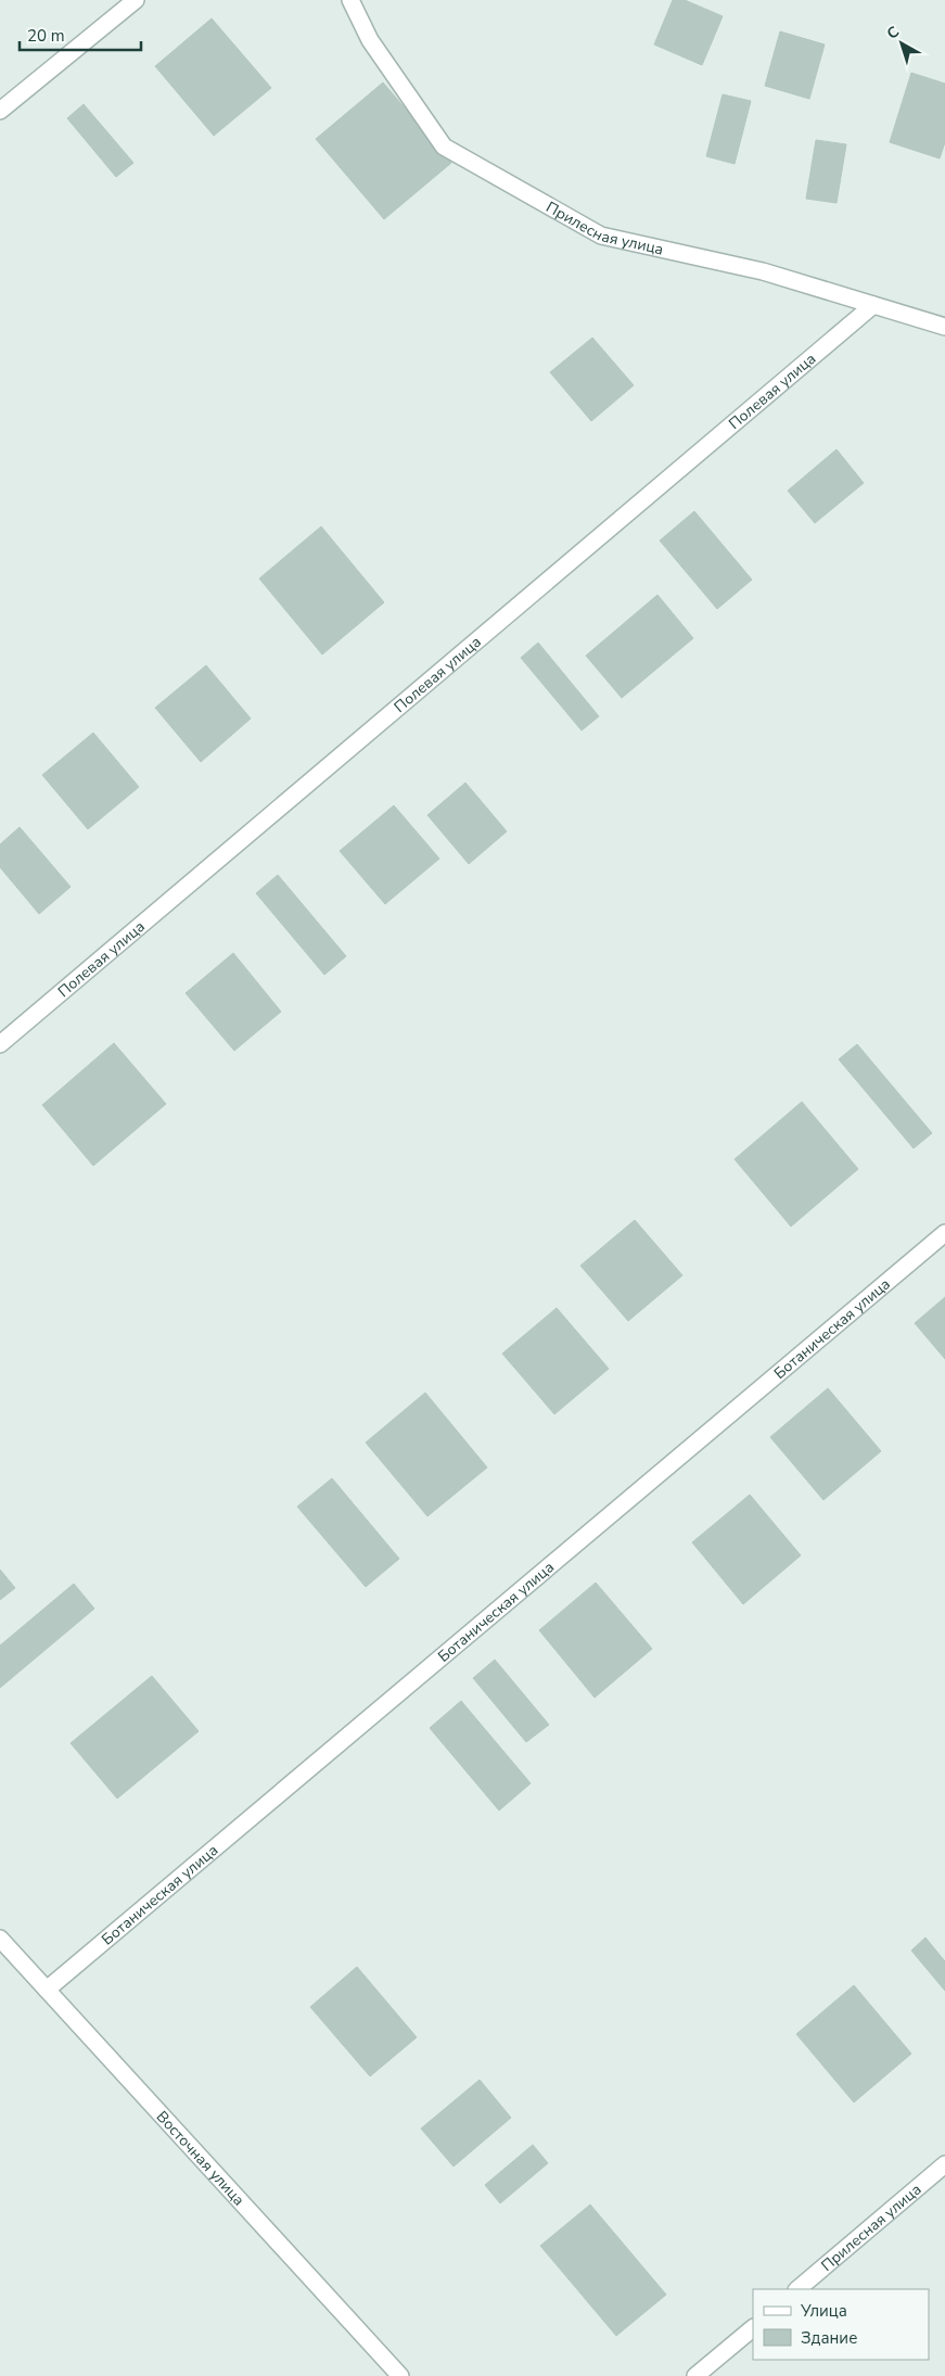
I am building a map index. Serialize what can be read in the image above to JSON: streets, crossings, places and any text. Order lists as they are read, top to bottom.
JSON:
{
  "streets": {
    "street": [
      "Прилесная улица",
      "Полевая улица",
      "Ботаническая улица",
      "Восточная улица"
    ]
  },
  "crossings": [
    ["Прилесная улица", "Полевая улица"],
    ["Ботаническая улица", "Восточная улица"]
  ],
  "legend": ["Улица", "Здание"],
  "scale_bar": "20 m",
  "north": "top left"
}
